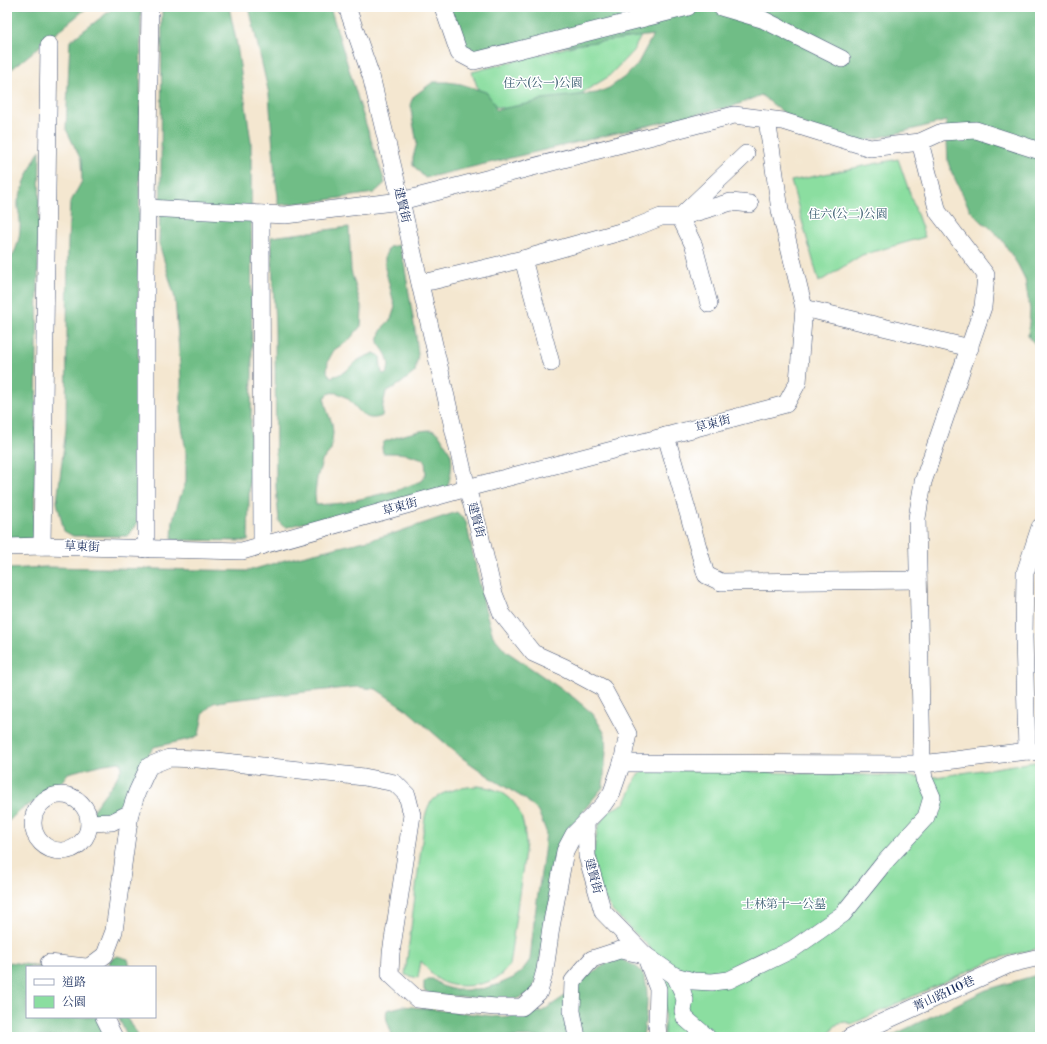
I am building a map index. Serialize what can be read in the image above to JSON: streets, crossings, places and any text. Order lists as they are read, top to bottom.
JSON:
{
  "streets": {
    "street": ["建賢街", "草東街", "菁山路110巷"]
  },
  "crossings": [
    ["建賢街", "草東街"]
  ],
  "parks": ["住六(公一)公園", "住六(公二)公園", "士林第十一公墓"],
  "legend": ["道路", "公園"]
}
